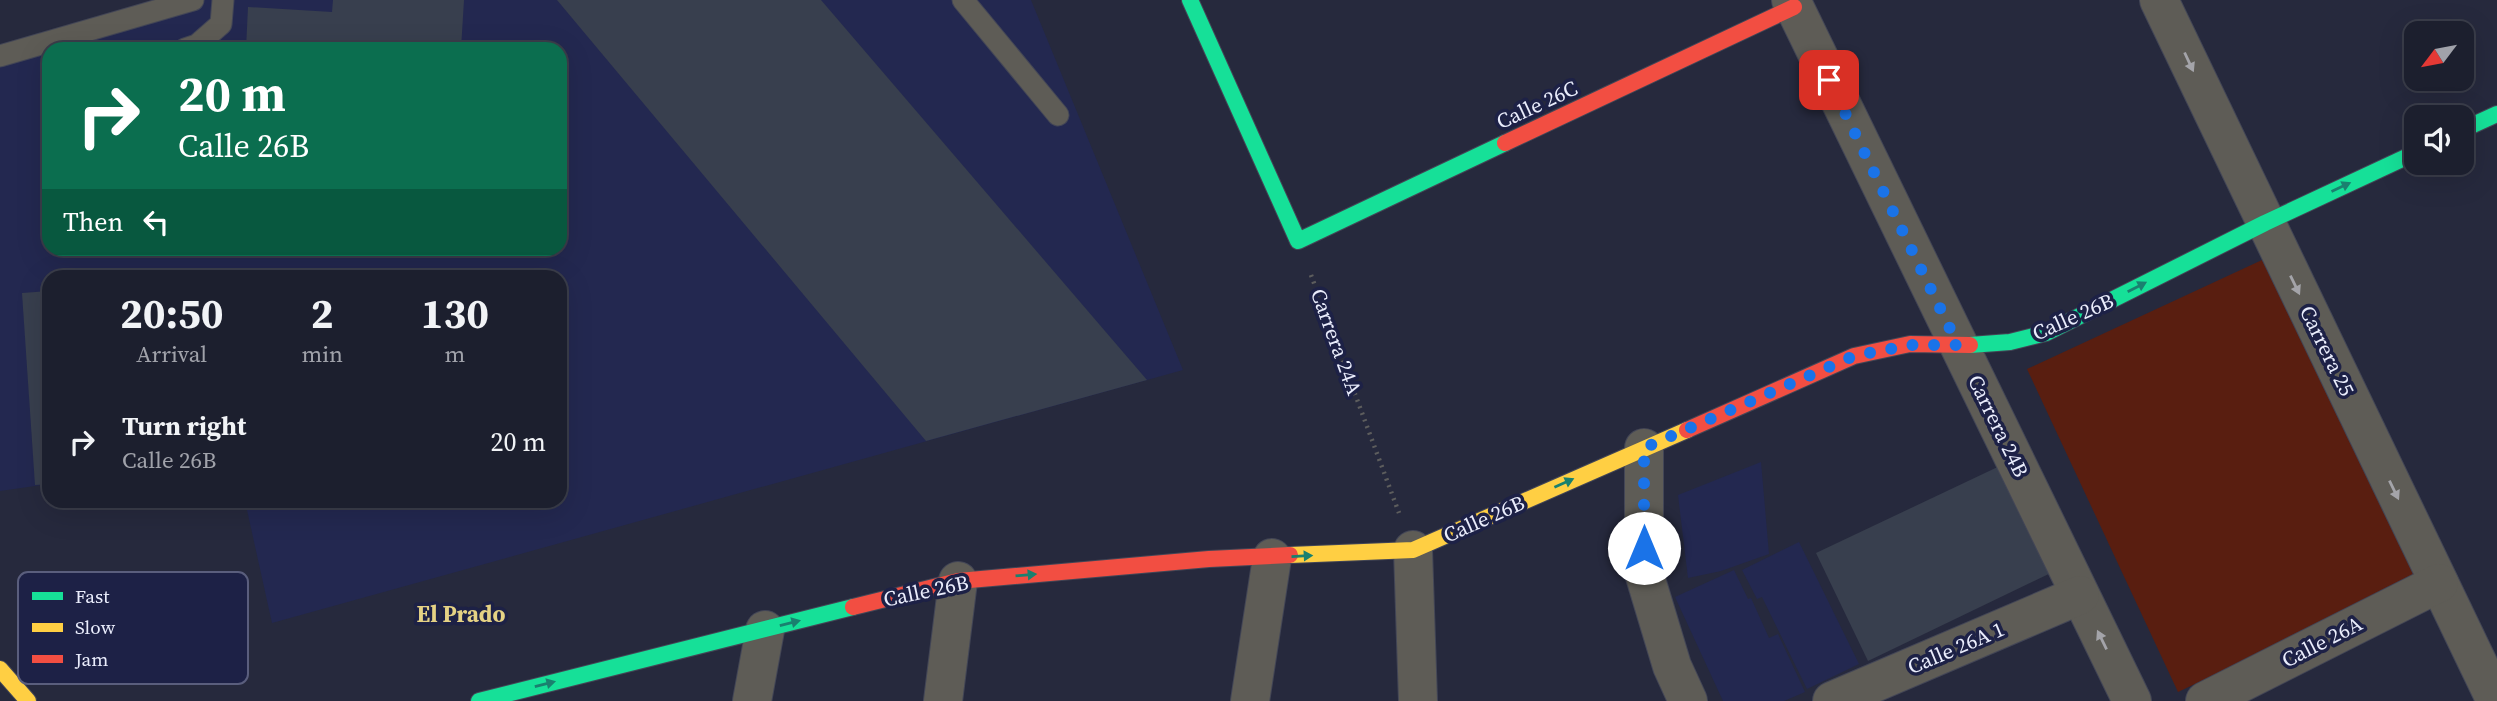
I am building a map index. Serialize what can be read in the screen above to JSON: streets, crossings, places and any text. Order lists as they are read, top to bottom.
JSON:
{
  "streets": {
    "street": [
      "Calle 26C",
      "Calle 26B",
      "Carrera 25",
      "Carrera 24B",
      "Calle 26A",
      "Calle 26A 1"
    ],
    "path": ["Carrera 24A"]
  },
  "crossings": [
    ["Calle 26C", "Carrera 24A"],
    ["Calle 26C", "Carrera 24B"],
    ["Calle 26B", "Carrera 24A"],
    ["Calle 26B", "Carrera 25"],
    ["Calle 26B", "Carrera 24B"],
    ["Carrera 25", "Calle 26A"],
    ["Carrera 24B", "Calle 26A 1"]
  ],
  "one_way": ["Calle 26B", "Carrera 25"],
  "districts": ["El Prado"],
  "legend": ["Fast", "Slow", "Jam"],
  "north": "bottom left",
  "page": {
    "turn": ["20 m", "Calle 26B"],
    "then": "Then",
    "eta": [
      "20:50",
      "Arrival",
      "2",
      "min",
      "130",
      "m"
    ],
    "list": [
      {
        "name": "Turn right",
        "note": "Calle 26B",
        "value": "20 m"
      }
    ]
  }
}
